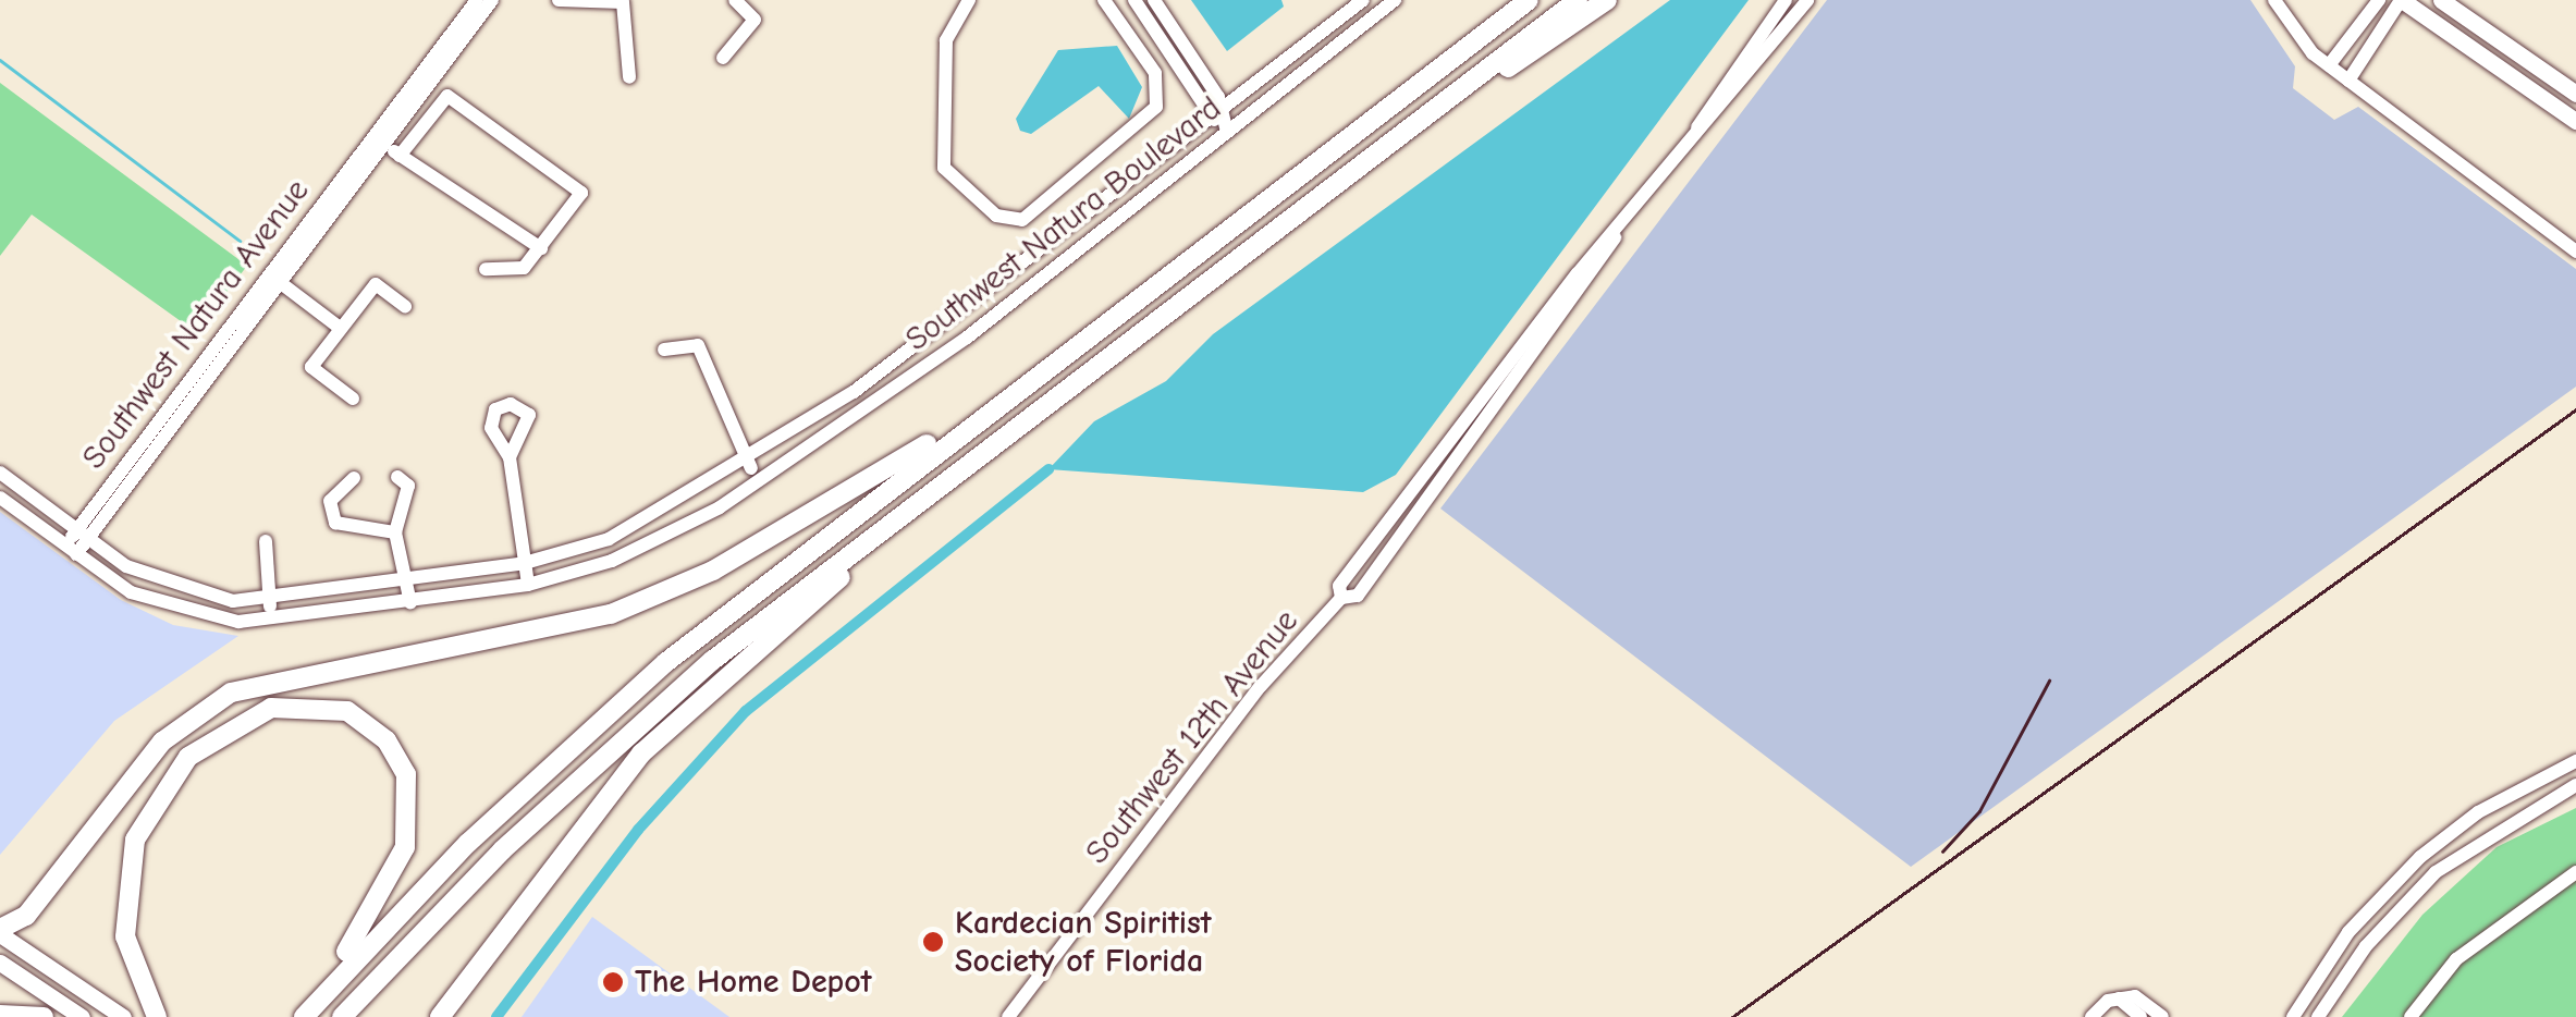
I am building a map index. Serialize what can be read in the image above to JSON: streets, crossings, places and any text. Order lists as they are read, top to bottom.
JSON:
{
  "streets": {
    "street": ["Southwest Natura Boulevard", "Southwest Natura Avenue", "Southwest 12th Avenue"]
  },
  "crossings": [
    ["Southwest Natura Boulevard", "Southwest Natura Avenue"]
  ],
  "places": ["Kardecian Spiritist Society of Florida", "The Home Depot"]
}
